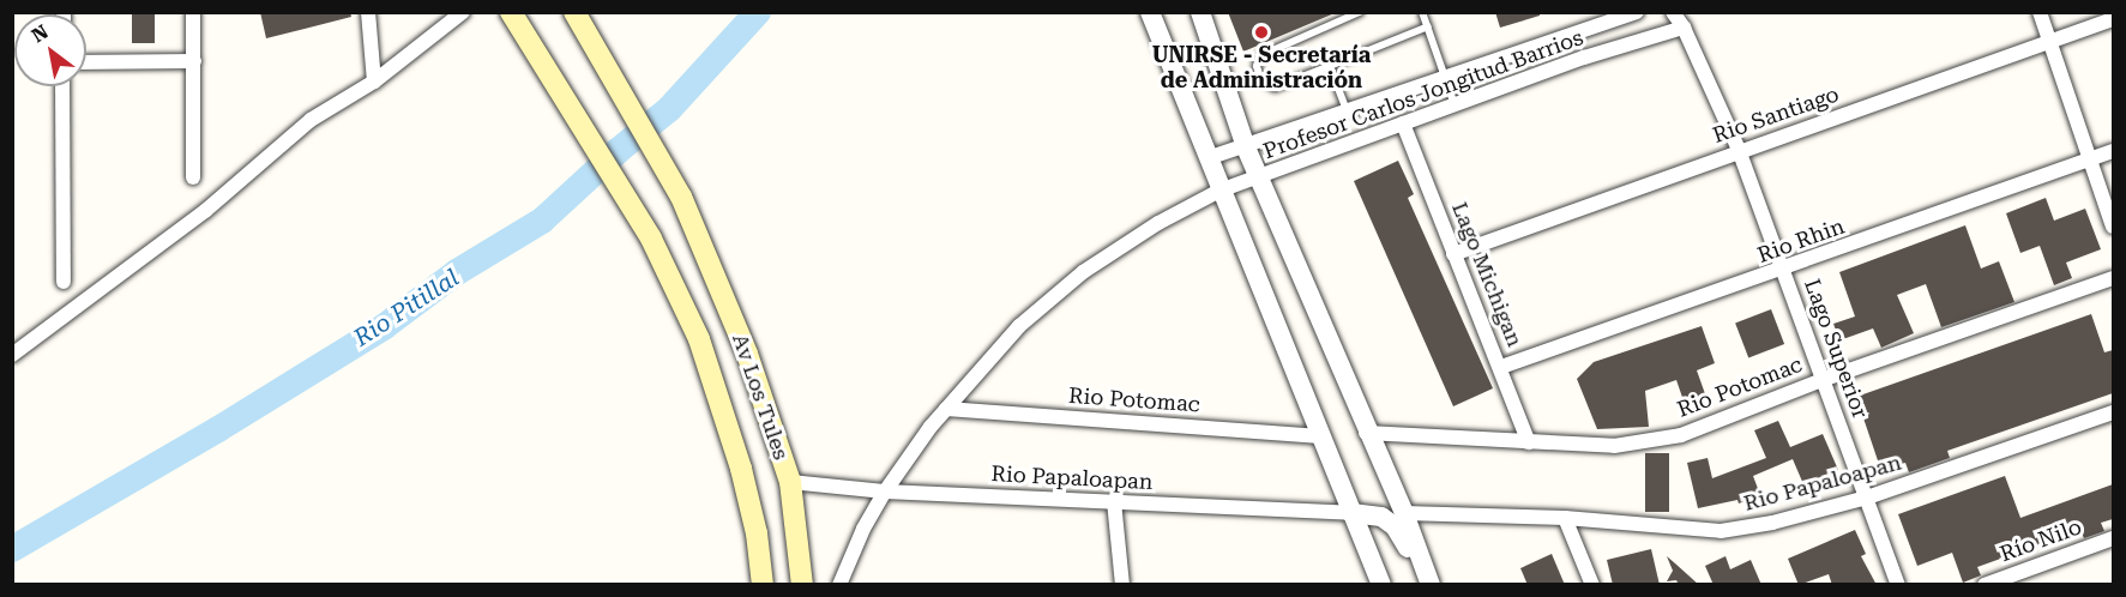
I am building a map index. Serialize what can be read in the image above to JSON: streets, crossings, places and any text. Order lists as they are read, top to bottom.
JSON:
{
  "streets": {
    "main road": ["Av Los Tules"],
    "street": [
      "Profesor Carlos Jongitud Barrios",
      "Rio Santiago",
      "Rio Rhin",
      "Lago Michigan",
      "Lago Superior",
      "Rio Potomac",
      "Rio Papaloapan",
      "Río Nilo"
    ]
  },
  "crossings": [
    ["Profesor Carlos Jongitud Barrios", "Lago Michigan"],
    ["Profesor Carlos Jongitud Barrios", "Lago Superior"],
    ["Profesor Carlos Jongitud Barrios", "Rio Potomac"],
    ["Profesor Carlos Jongitud Barrios", "Rio Papaloapan"],
    ["Rio Santiago", "Lago Michigan"],
    ["Rio Santiago", "Lago Superior"],
    ["Rio Rhin", "Lago Michigan"],
    ["Rio Rhin", "Lago Superior"],
    ["Lago Michigan", "Rio Potomac"],
    ["Lago Superior", "Rio Potomac"],
    ["Lago Superior", "Rio Papaloapan"],
    ["Av Los Tules", "Rio Papaloapan"]
  ],
  "water": ["Rio Pitillal"],
  "places": ["UNIRSE - Secretaría de Administración"],
  "north": "top left"
}
